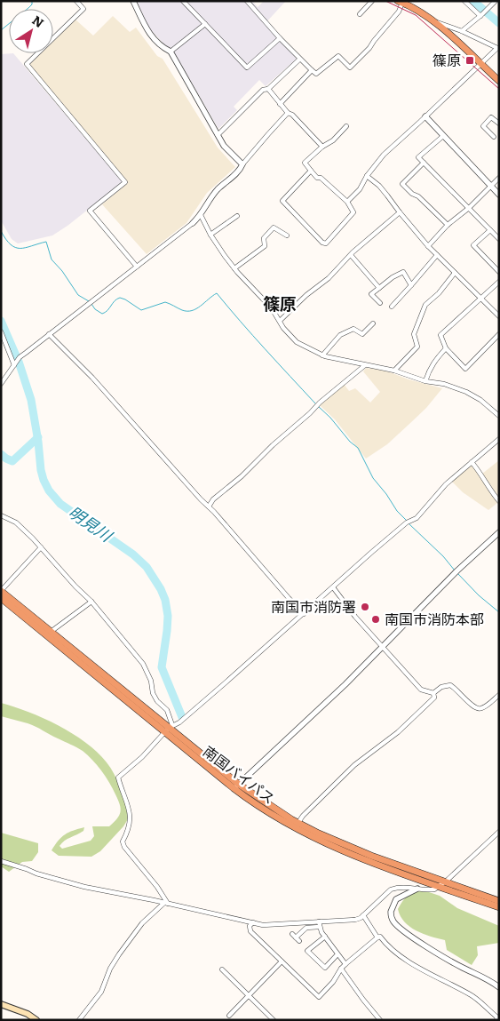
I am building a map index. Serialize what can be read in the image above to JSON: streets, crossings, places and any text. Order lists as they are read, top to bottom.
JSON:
{
  "streets": {
    "highway": ["南国バイパス"]
  },
  "districts": ["篠原"],
  "water": ["明見川"],
  "places": {
    "transit": ["篠原"],
    "other": ["南国市消防署", "南国市消防本部"]
  },
  "north": "top right"
}
